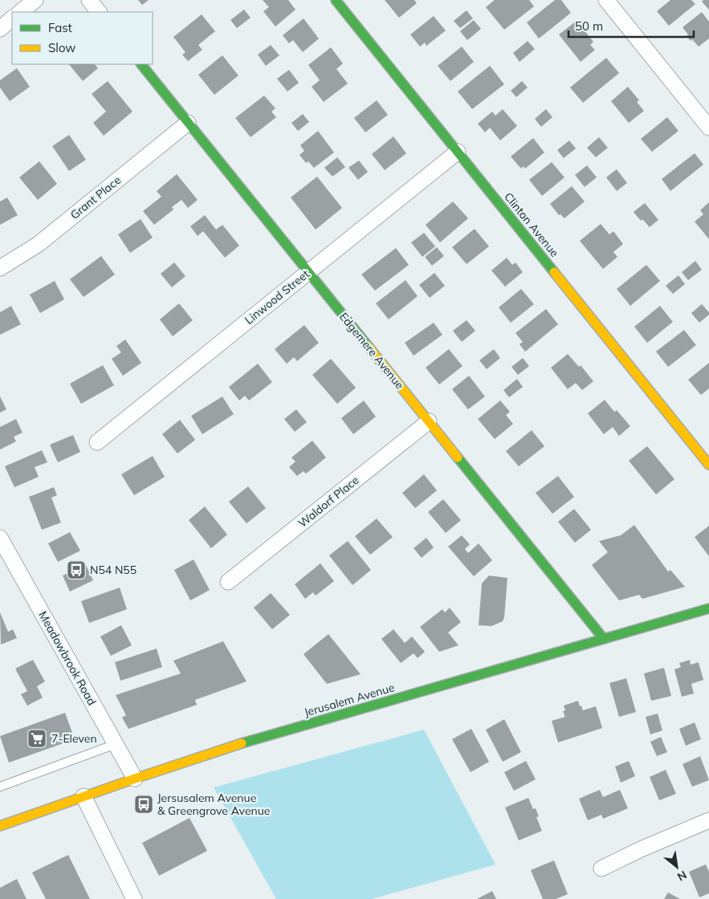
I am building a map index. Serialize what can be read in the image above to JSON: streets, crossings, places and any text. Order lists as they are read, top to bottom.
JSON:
{
  "streets": {
    "street": [
      "Grant Place",
      "Clinton Avenue",
      "Linwood Street",
      "Edgemere Avenue",
      "Waldorf Place",
      "Meadowbrook Road",
      "Jerusalem Avenue"
    ]
  },
  "crossings": [
    ["Grant Place", "Edgemere Avenue"],
    ["Clinton Avenue", "Linwood Street"],
    ["Linwood Street", "Edgemere Avenue"],
    ["Edgemere Avenue", "Waldorf Place"],
    ["Edgemere Avenue", "Jerusalem Avenue"],
    ["Meadowbrook Road", "Jerusalem Avenue"]
  ],
  "places": {
    "bus stop": ["N54 N55", "Jersusalem Avenue & Greengrove Avenue"],
    "supermarket": ["7-Eleven"]
  },
  "legend": ["Fast", "Slow"],
  "scale_bar": "50 m",
  "north": "bottom right"
}
